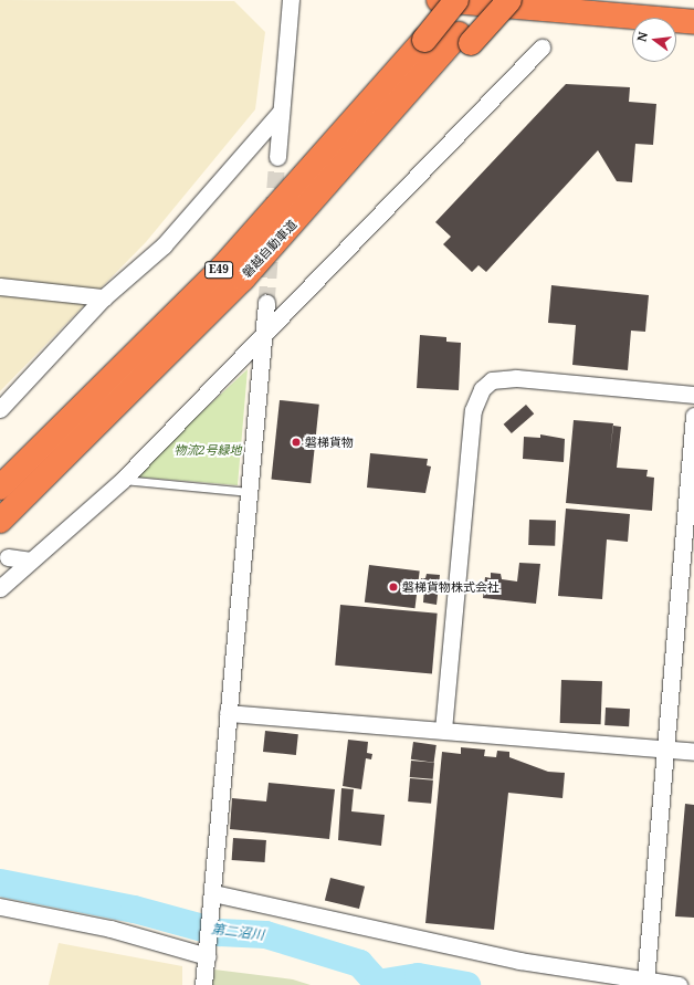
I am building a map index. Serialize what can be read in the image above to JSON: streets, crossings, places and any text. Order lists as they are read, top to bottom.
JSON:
{
  "streets": {
    "highway": ["磐越自動車道", "E49"]
  },
  "water": ["第二沼川"],
  "parks": ["物流2号緑地"],
  "places": ["磐梯貨物", "磐梯貨物株式会社"],
  "north": "left"
}
